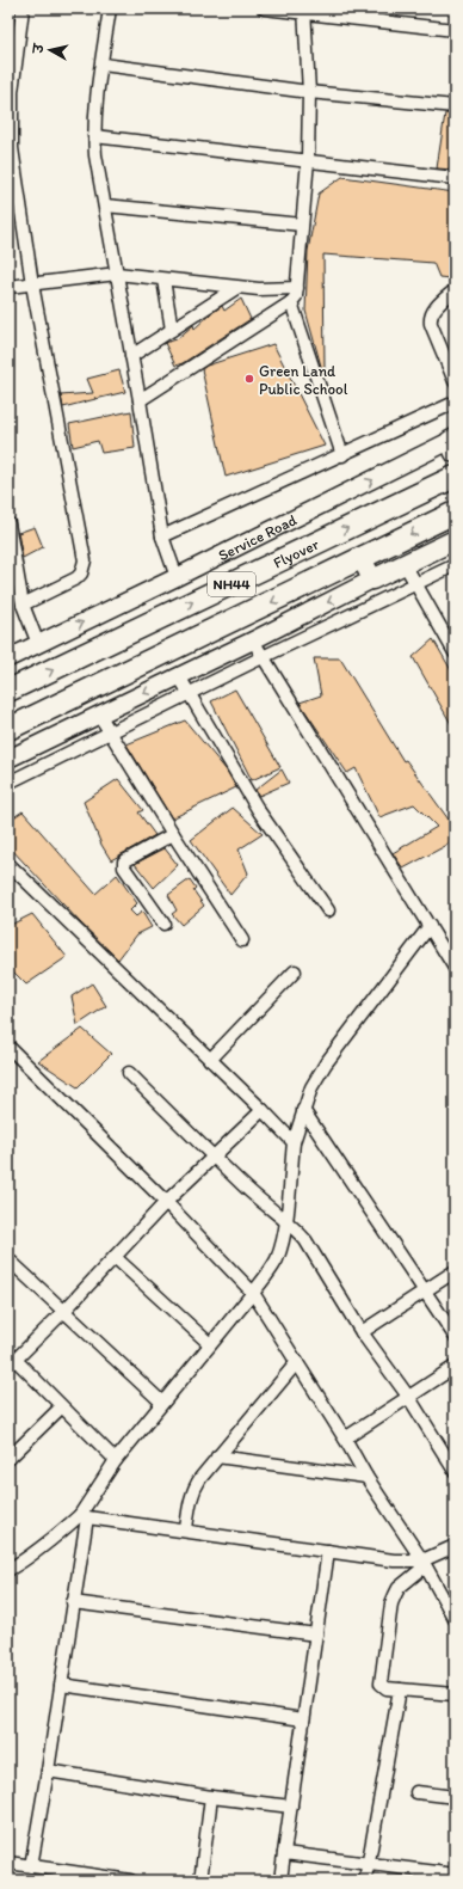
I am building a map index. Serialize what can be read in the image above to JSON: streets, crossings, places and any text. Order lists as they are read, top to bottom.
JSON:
{
  "streets": {
    "highway": ["Flyover", "NH44"],
    "street": ["Service Road"]
  },
  "places": ["Green Land Public School"],
  "north": "left"
}
